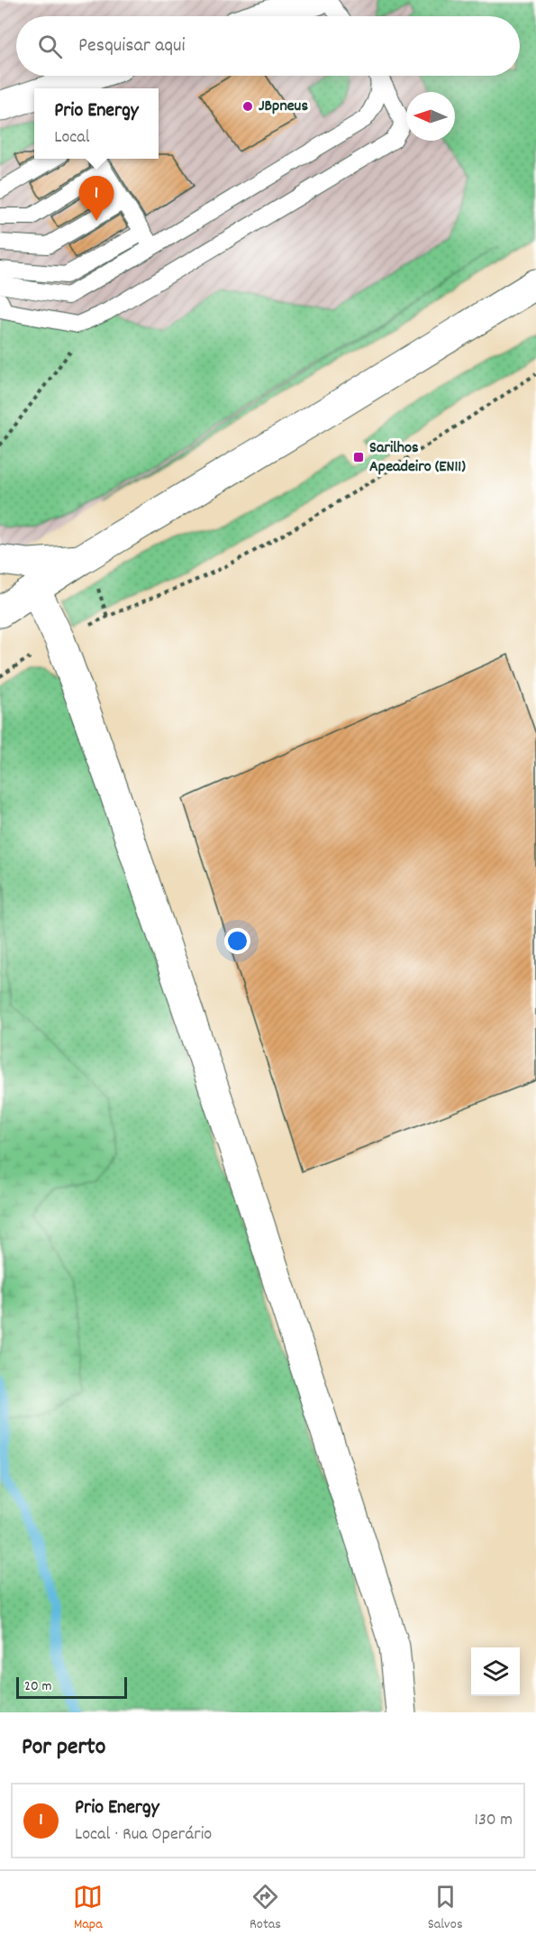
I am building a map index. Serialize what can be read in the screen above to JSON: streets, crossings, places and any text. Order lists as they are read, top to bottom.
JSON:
{
  "places": {
    "other": ["JBpneus"],
    "transit": ["Sarilhos Apeadeiro (EN11)"]
  },
  "scale_bar": "20 m",
  "north": "left",
  "page": {
    "search": "Pesquisar aqui",
    "popup": ["Prio Energy", "Local"],
    "pins": "1",
    "scale": "20 m",
    "heading": "Por perto",
    "list": [
      {
        "mark": "1",
        "name": "Prio Energy",
        "note": "Local · Rua Operário",
        "value": "130 m"
      }
    ],
    "nav": ["Mapa", "Rotas", "Salvos"]
  }
}
